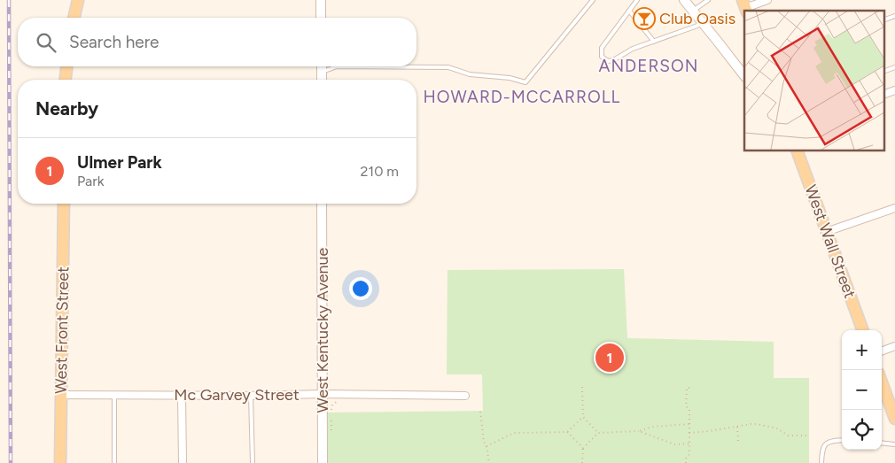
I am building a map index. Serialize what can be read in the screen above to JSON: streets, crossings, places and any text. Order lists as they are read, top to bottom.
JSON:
{
  "streets": {
    "main road": ["West Wall Street", "West Front Street"],
    "street": ["West Kentucky Avenue", "Mc Garvey Street"]
  },
  "crossings": [
    ["West Front Street", "Mc Garvey Street"],
    ["West Kentucky Avenue", "Mc Garvey Street"]
  ],
  "districts": ["ANDERSON", "HOWARD-MCCARROLL"],
  "places": {
    "bar": ["Club Oasis"]
  },
  "page": {
    "search": "Search here",
    "heading": "Nearby",
    "list": [
      {
        "mark": "1",
        "name": "Ulmer Park",
        "note": "Park",
        "value": "210 m"
      }
    ],
    "map_buttons": ["+", "−"],
    "pins": "1"
  }
}
